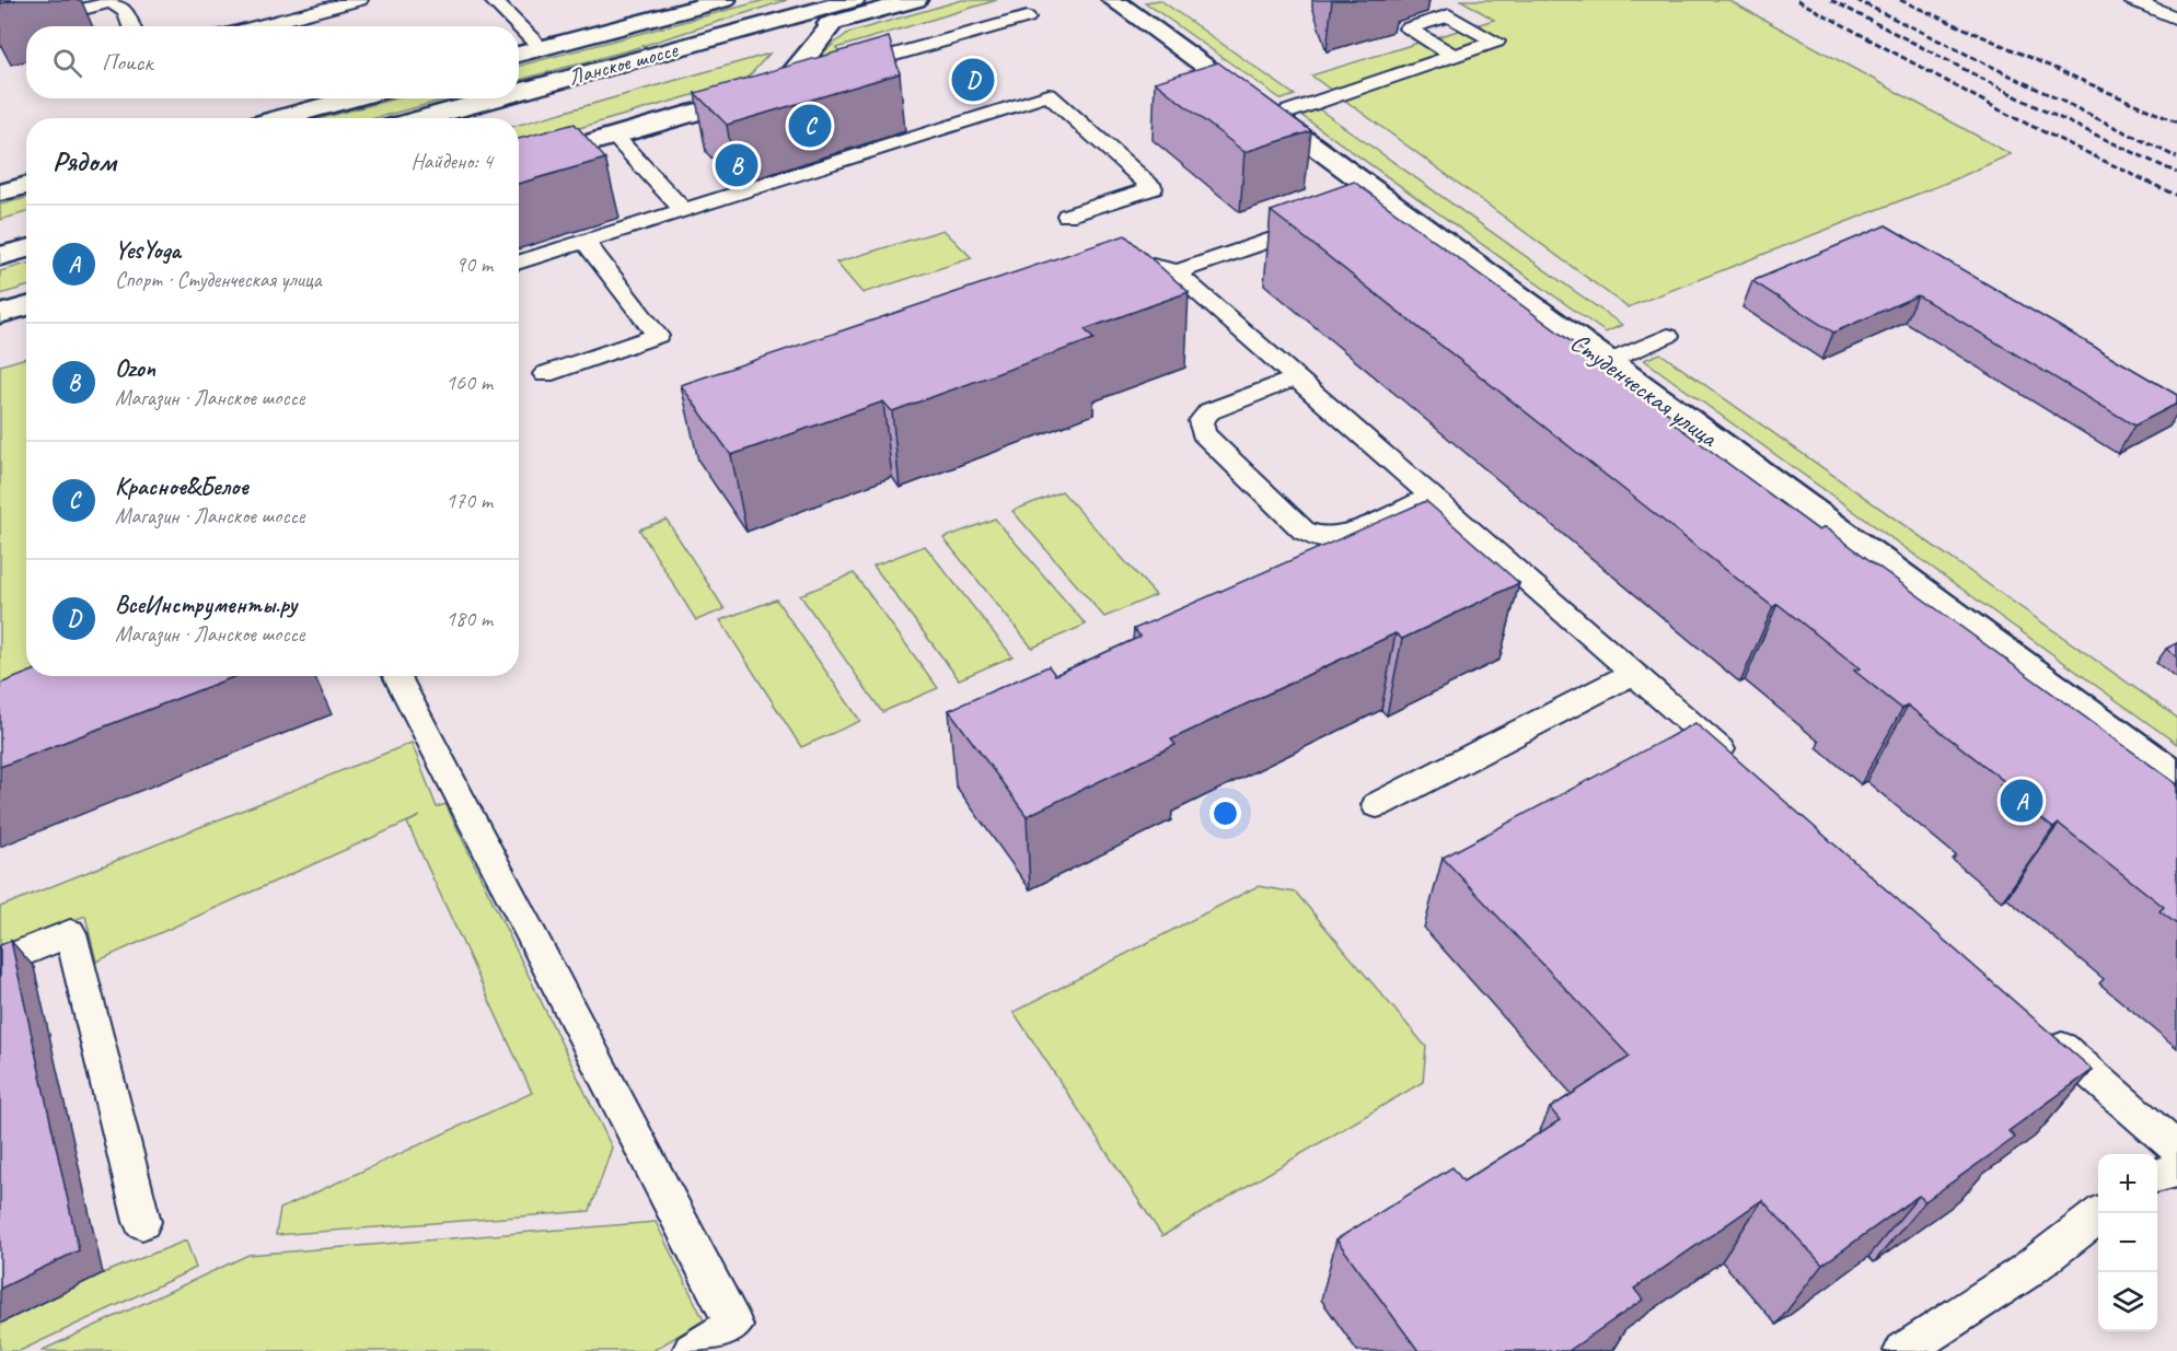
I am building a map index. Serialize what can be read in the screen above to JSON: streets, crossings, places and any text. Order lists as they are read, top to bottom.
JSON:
{
  "streets": {
    "street": ["Ланское шоссе", "Студенческая улица"]
  },
  "page": {
    "search": "Поиск",
    "pins": [
      "D",
      "C",
      "B",
      "A"
    ],
    "heading": ["Рядом", "Найдено: 4"],
    "list": [
      {
        "mark": "A",
        "name": "YesYoga",
        "note": "Спорт · Студенческая улица",
        "value": "90 m"
      },
      {
        "mark": "B",
        "name": "Ozon",
        "note": "Магазин · Ланское шоссе",
        "value": "160 m"
      },
      {
        "mark": "C",
        "name": "Красное&Белое",
        "note": "Магазин · Ланское шоссе",
        "value": "170 m"
      },
      {
        "mark": "D",
        "name": "ВсеИнструменты.ру",
        "note": "Магазин · Ланское шоссе",
        "value": "180 m"
      }
    ],
    "map_buttons": ["+", "−"]
  }
}
